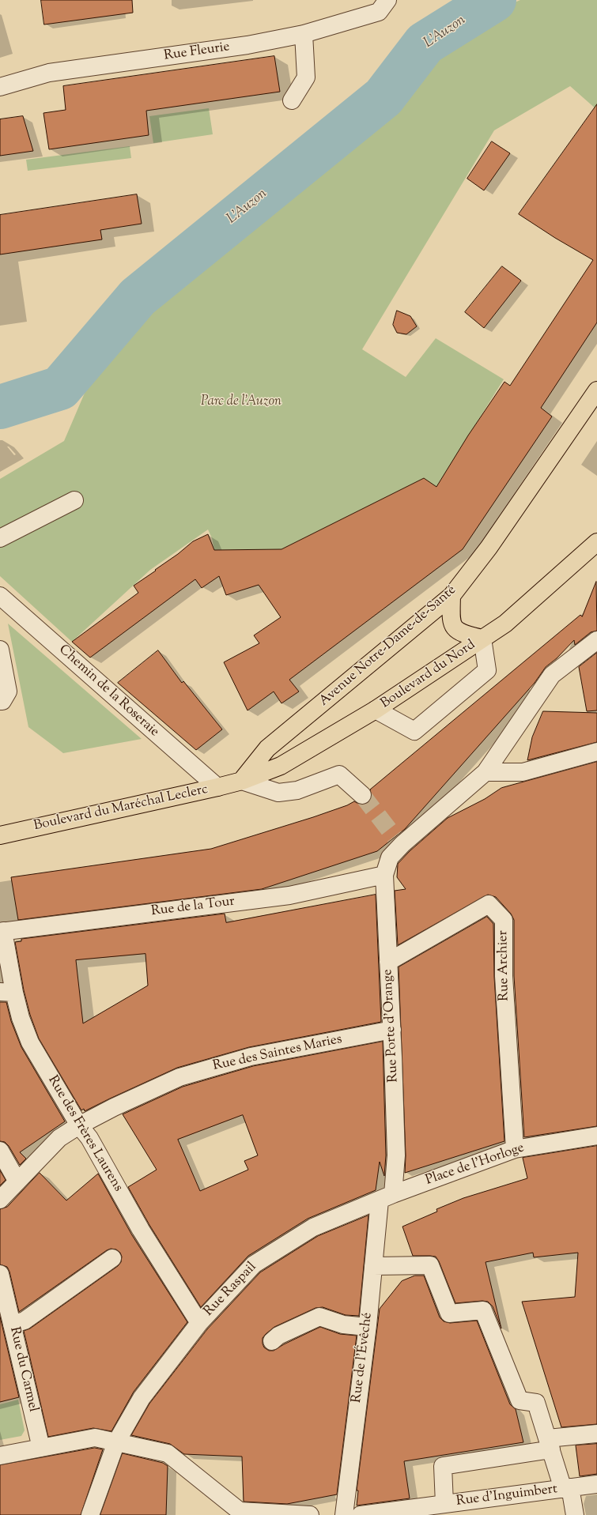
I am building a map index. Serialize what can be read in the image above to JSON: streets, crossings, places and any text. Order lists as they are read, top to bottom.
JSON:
{
  "streets": {
    "main road": ["Avenue Notre-Dame-de-Santé", "Boulevard du Nord", "Boulevard du Maréchal Leclerc"],
    "street": [
      "Rue Fleurie",
      "Chemin de la Roseraie",
      "Rue de la Tour",
      "Rue Archier",
      "Rue Porte d'Orange",
      "Rue des Saintes Maries",
      "Rue des Frères Laurens",
      "Place de l'Horloge",
      "Rue Raspail",
      "Rue de l'Évêché",
      "Rue du Carmel",
      "Rue d'Inguimbert"
    ]
  },
  "crossings": [
    ["Avenue Notre-Dame-de-Santé", "Boulevard du Nord"],
    ["Avenue Notre-Dame-de-Santé", "Boulevard du Maréchal Leclerc"],
    ["Boulevard du Nord", "Boulevard du Maréchal Leclerc"],
    ["Chemin de la Roseraie", "Boulevard du Maréchal Leclerc"],
    ["Rue de la Tour", "Rue Porte d'Orange"],
    ["Rue de la Tour", "Rue des Frères Laurens"],
    ["Rue Archier", "Rue Porte d'Orange"],
    ["Rue Archier", "Place de l'Horloge"],
    ["Rue Porte d'Orange", "Rue des Saintes Maries"],
    ["Rue Porte d'Orange", "Place de l'Horloge"],
    ["Rue Porte d'Orange", "Rue Raspail"],
    ["Rue Porte d'Orange", "Rue de l'Évêché"],
    ["Rue des Saintes Maries", "Rue des Frères Laurens"],
    ["Rue des Frères Laurens", "Rue Raspail"],
    ["Place de l'Horloge", "Rue Raspail"],
    ["Place de l'Horloge", "Rue de l'Évêché"],
    ["Rue Raspail", "Rue de l'Évêché"]
  ],
  "water": ["L'Auzon"],
  "parks": ["Parc de l'Auzon"]
}
